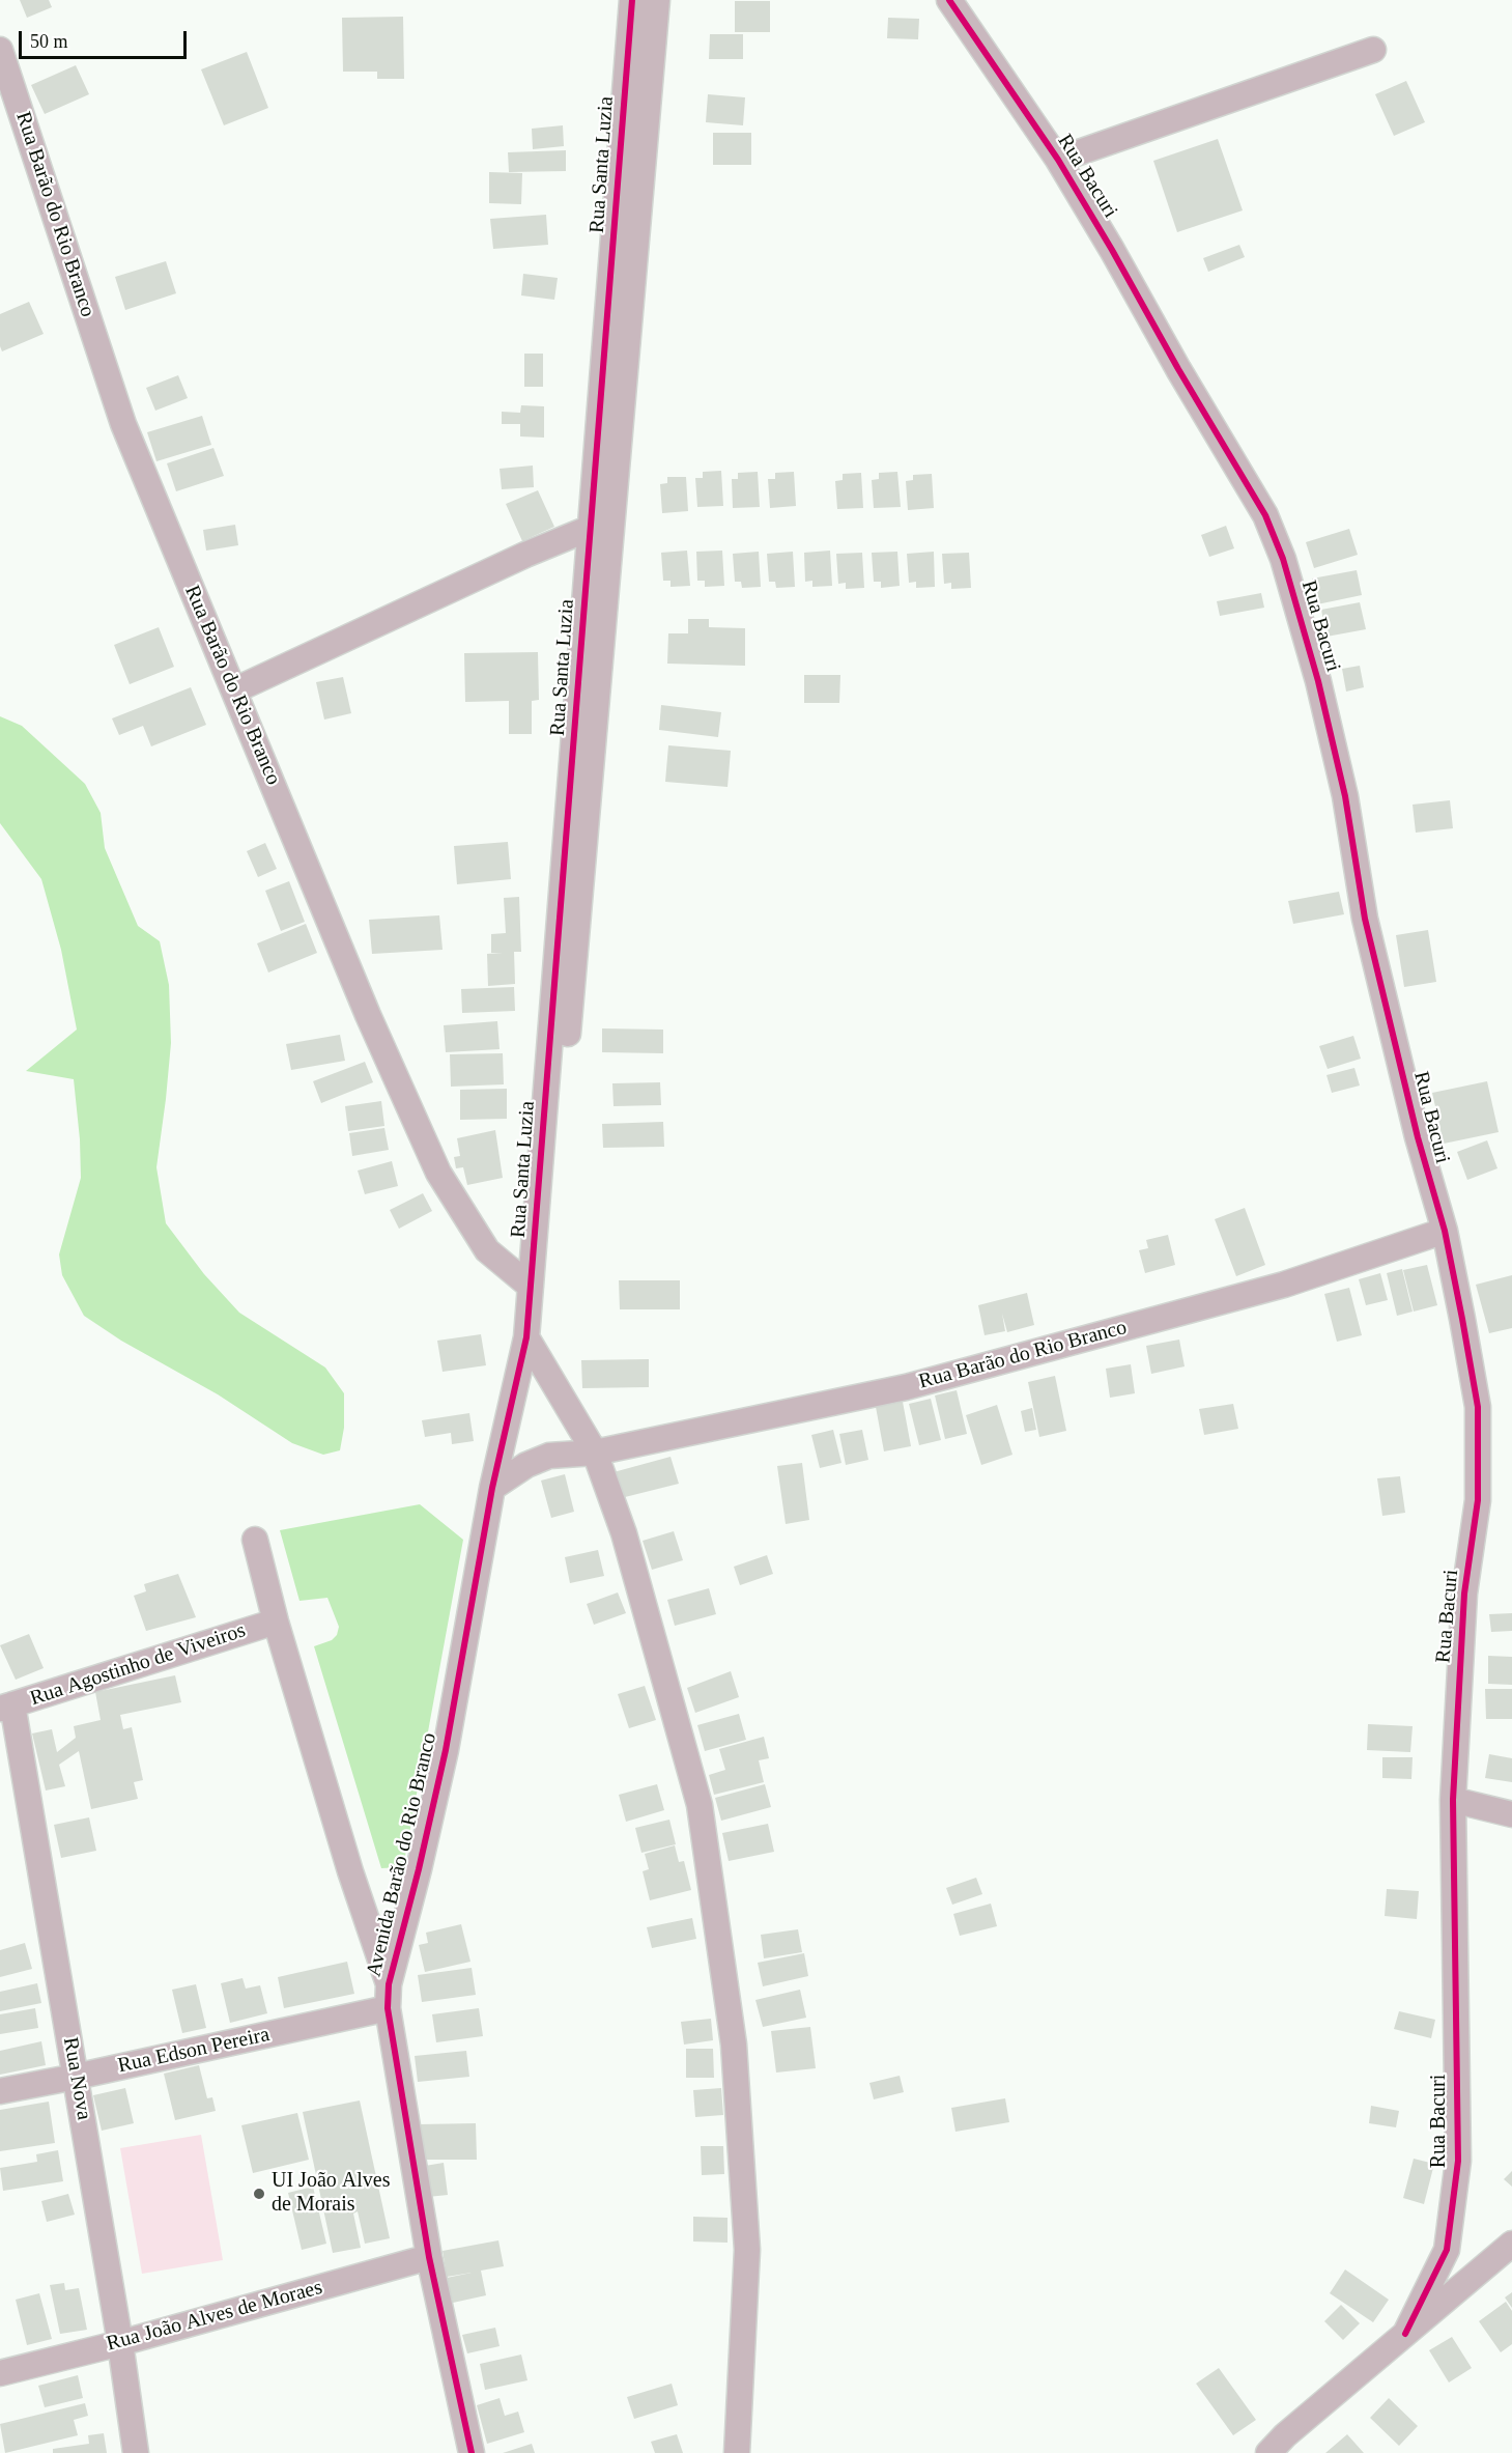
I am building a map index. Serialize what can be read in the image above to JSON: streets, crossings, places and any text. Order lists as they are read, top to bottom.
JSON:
{
  "streets": {
    "street": [
      "Rua Santa Luzia",
      "Rua Bacuri",
      "Rua Barão do Rio Branco",
      "Rua Agostinho de Viveiros",
      "Avenida Barão do Rio Branco",
      "Rua Edson Pereira",
      "Rua Nova",
      "Rua João Alves de Moraes"
    ]
  },
  "crossings": [
    ["Rua Santa Luzia", "Rua Barão do Rio Branco"],
    ["Rua Santa Luzia", "Avenida Barão do Rio Branco"],
    ["Rua Bacuri", "Rua Barão do Rio Branco"],
    ["Rua Agostinho de Viveiros", "Avenida Barão do Rio Branco"],
    ["Rua Agostinho de Viveiros", "Rua Nova"],
    ["Avenida Barão do Rio Branco", "Rua Edson Pereira"],
    ["Avenida Barão do Rio Branco", "Rua João Alves de Moraes"],
    ["Rua Edson Pereira", "Rua Nova"],
    ["Rua Nova", "Rua João Alves de Moraes"]
  ],
  "places": ["UI João Alves de Morais"],
  "scale_bar": "50 m"
}
